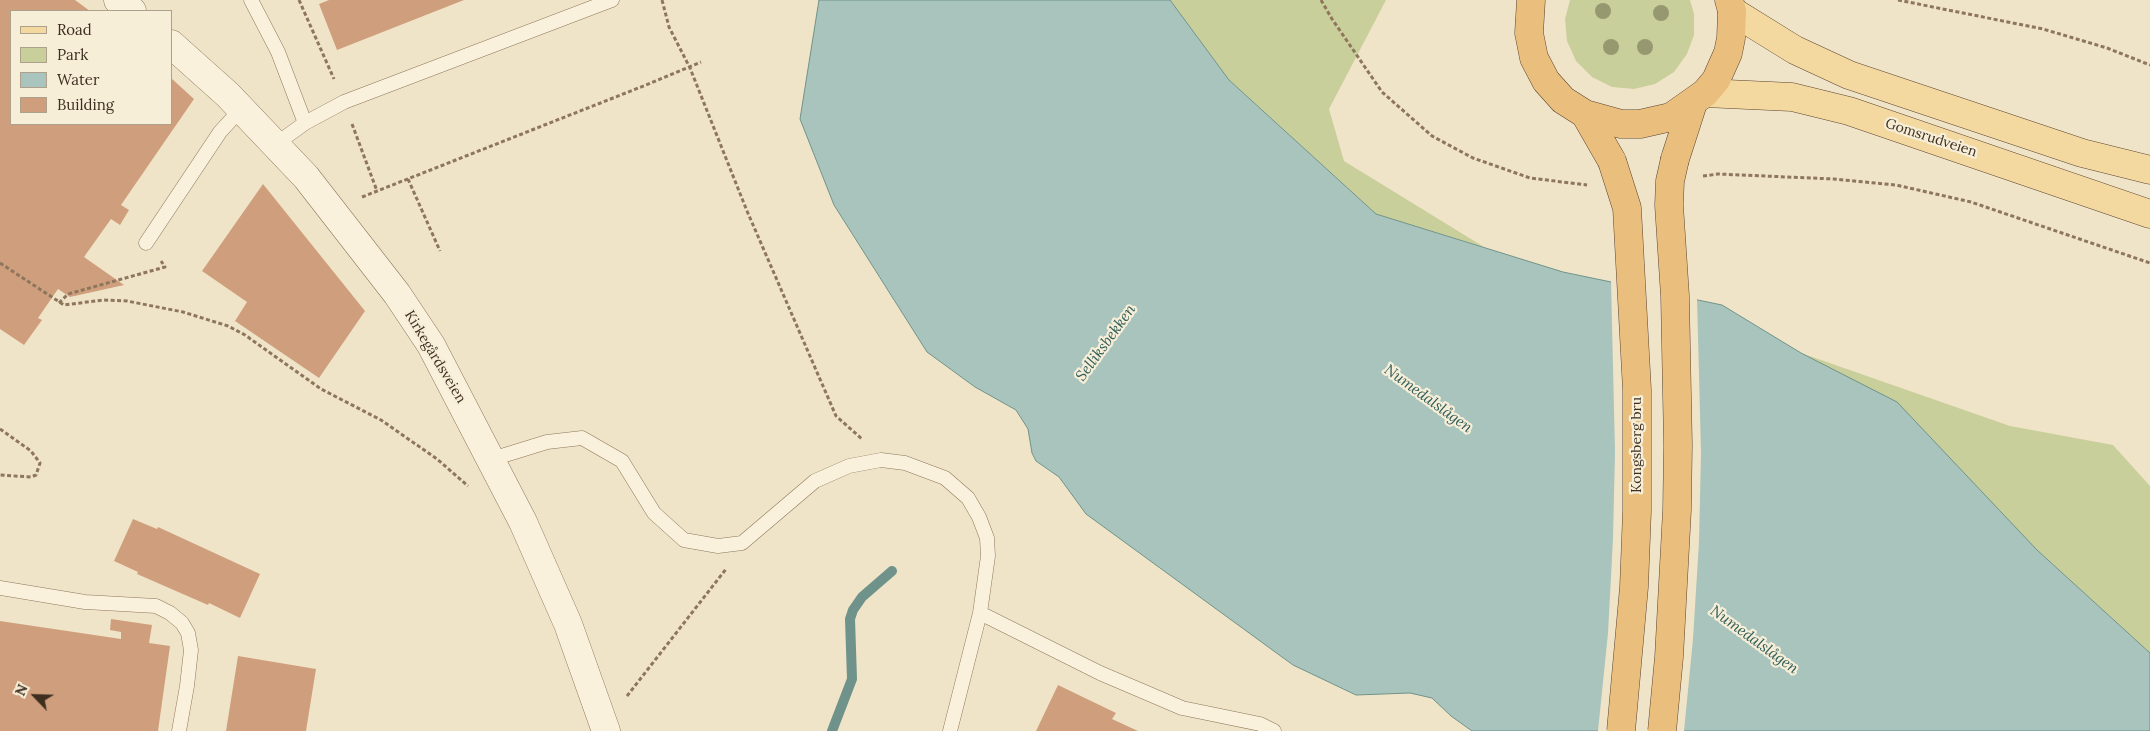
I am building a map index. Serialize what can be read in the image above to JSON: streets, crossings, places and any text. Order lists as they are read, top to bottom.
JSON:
{
  "streets": {
    "highway": ["Kongsberg bru"],
    "main road": ["Gomsrudveien"],
    "street": ["Kirkegårdsveien"]
  },
  "water": ["Selliksbekken", "Numedalslågen"],
  "legend": [
    "Road",
    "Park",
    "Water",
    "Building"
  ],
  "north": "top left"
}
